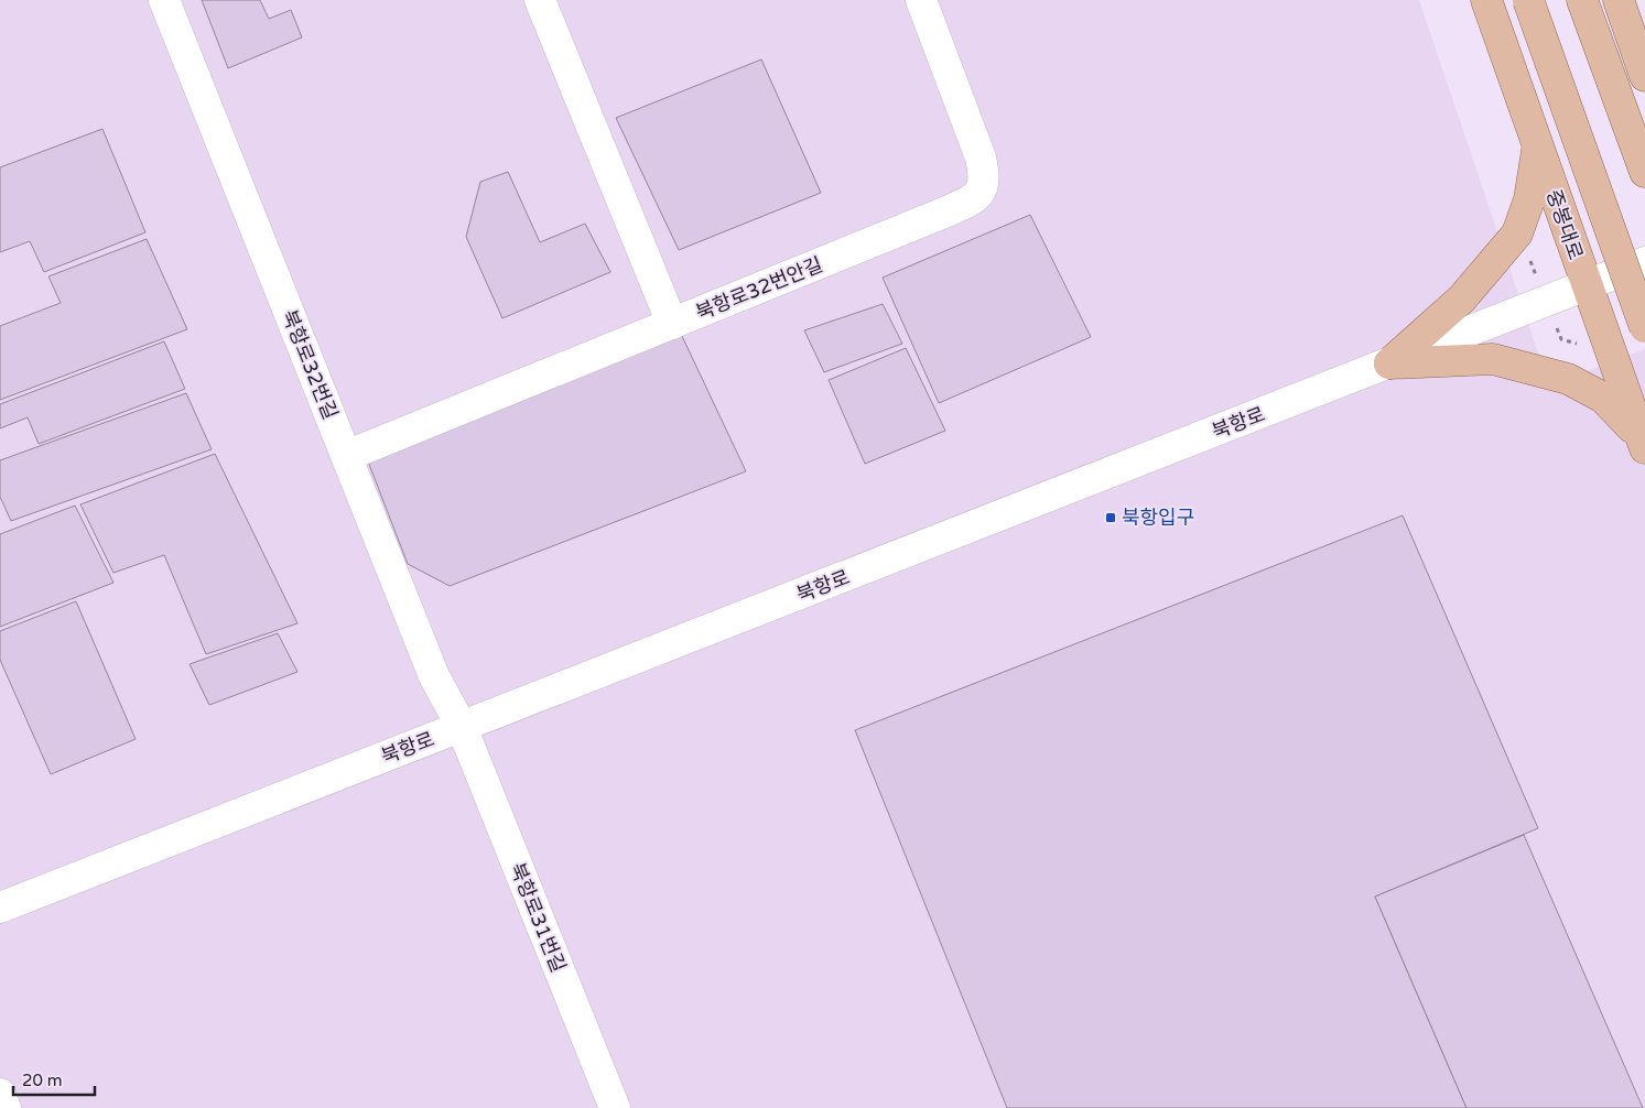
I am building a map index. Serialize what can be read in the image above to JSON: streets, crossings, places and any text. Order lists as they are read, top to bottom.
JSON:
{
  "streets": {
    "main road": ["중봉대로"],
    "street": [
      "북항로32번안길",
      "북항로32번길",
      "북항로",
      "북항로31번길"
    ]
  },
  "crossings": [
    ["중봉대로", "북항로"],
    ["북항로32번안길", "북항로32번길"],
    ["북항로32번길", "북항로"],
    ["북항로32번길", "북항로31번길"],
    ["북항로", "북항로31번길"]
  ],
  "places": {
    "transit": ["북항입구"]
  },
  "scale_bar": "20 m"
}
